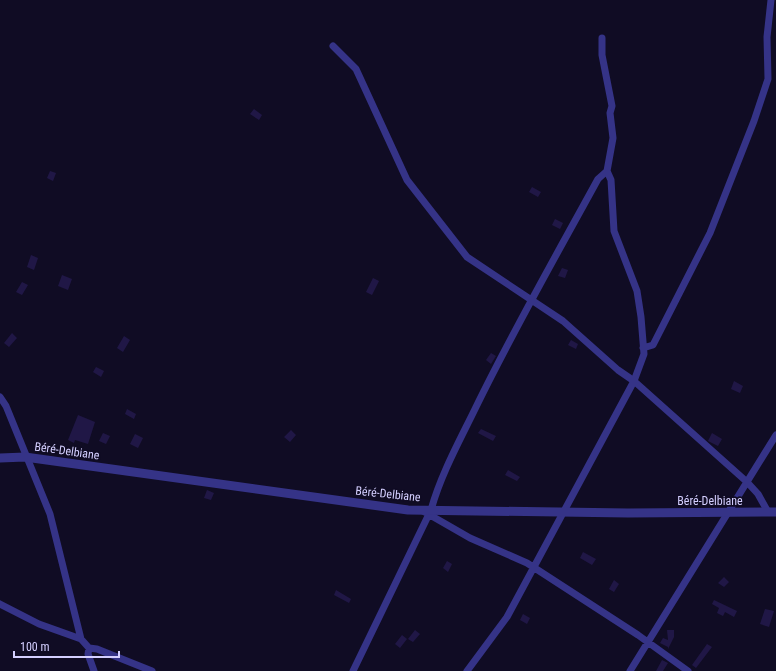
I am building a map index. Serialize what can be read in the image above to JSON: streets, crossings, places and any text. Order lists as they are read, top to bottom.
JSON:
{
  "streets": {
    "street": ["Béré-Delbiane"]
  },
  "scale_bar": "100 m"
}
